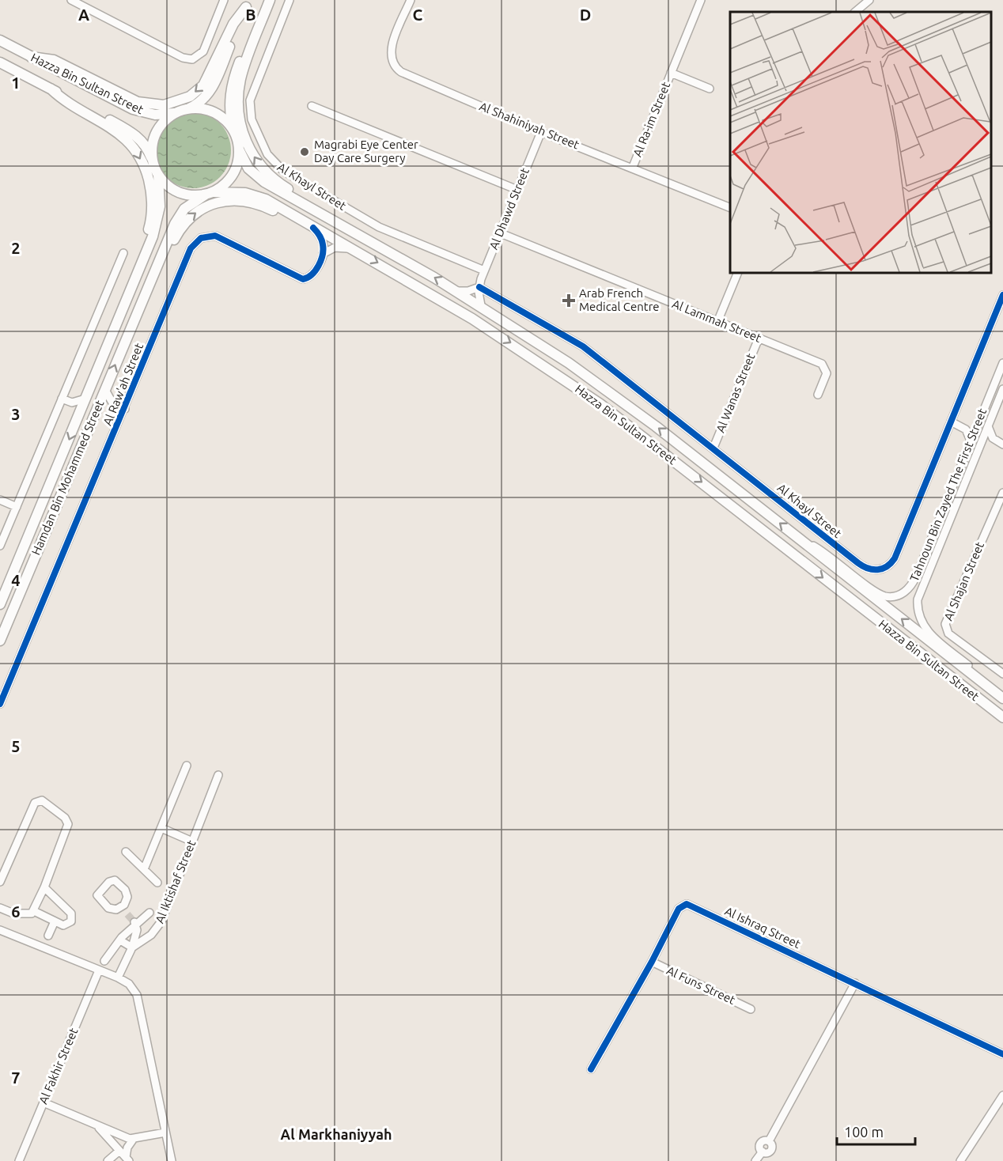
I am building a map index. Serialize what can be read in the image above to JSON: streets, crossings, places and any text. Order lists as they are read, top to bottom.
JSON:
{
  "streets": {
    "main road": ["Hazza Bin Sultan Street", "Hamdan Bin Mohammed Street"],
    "street": [
      "Al Ra-im Street",
      "Al Shahiniyah Street",
      "Al Khayl Street",
      "Al Dhawd Street",
      "Al Lammah Street",
      "Al Raw'ah Street",
      "Al Wanas Street",
      "Tahnoun Bin Zayed The First Street",
      "Al Shajan Street",
      "Al Iktishaf Street",
      "Al Ishraq Street",
      "Al Funs Street",
      "Al Fakhir Street"
    ]
  },
  "crossings": [
    ["Hazza Bin Sultan Street", "Al Dhawd Street"],
    ["Hazza Bin Sultan Street", "Hamdan Bin Mohammed Street"],
    ["Hazza Bin Sultan Street", "Tahnoun Bin Zayed The First Street"],
    ["Al Ra-im Street", "Al Shahiniyah Street"],
    ["Al Shahiniyah Street", "Al Dhawd Street"],
    ["Al Khayl Street", "Al Dhawd Street"],
    ["Al Khayl Street", "Al Wanas Street"],
    ["Al Dhawd Street", "Al Lammah Street"],
    ["Al Lammah Street", "Al Wanas Street"],
    ["Al Raw'ah Street", "Hamdan Bin Mohammed Street"],
    ["Al Ishraq Street", "Al Funs Street"]
  ],
  "districts": ["Al Markhaniyyah"],
  "places": {
    "other": ["Magrabi Eye Center Day Care Surgery"],
    "health": ["Arab French Medical Centre"]
  },
  "scale_bar": "100 m",
  "grid": {
    "columns": [
      "A",
      "B",
      "C",
      "D"
    ],
    "rows": [
      "1",
      "2",
      "3",
      "4",
      "5",
      "6",
      "7"
    ]
  }
}
